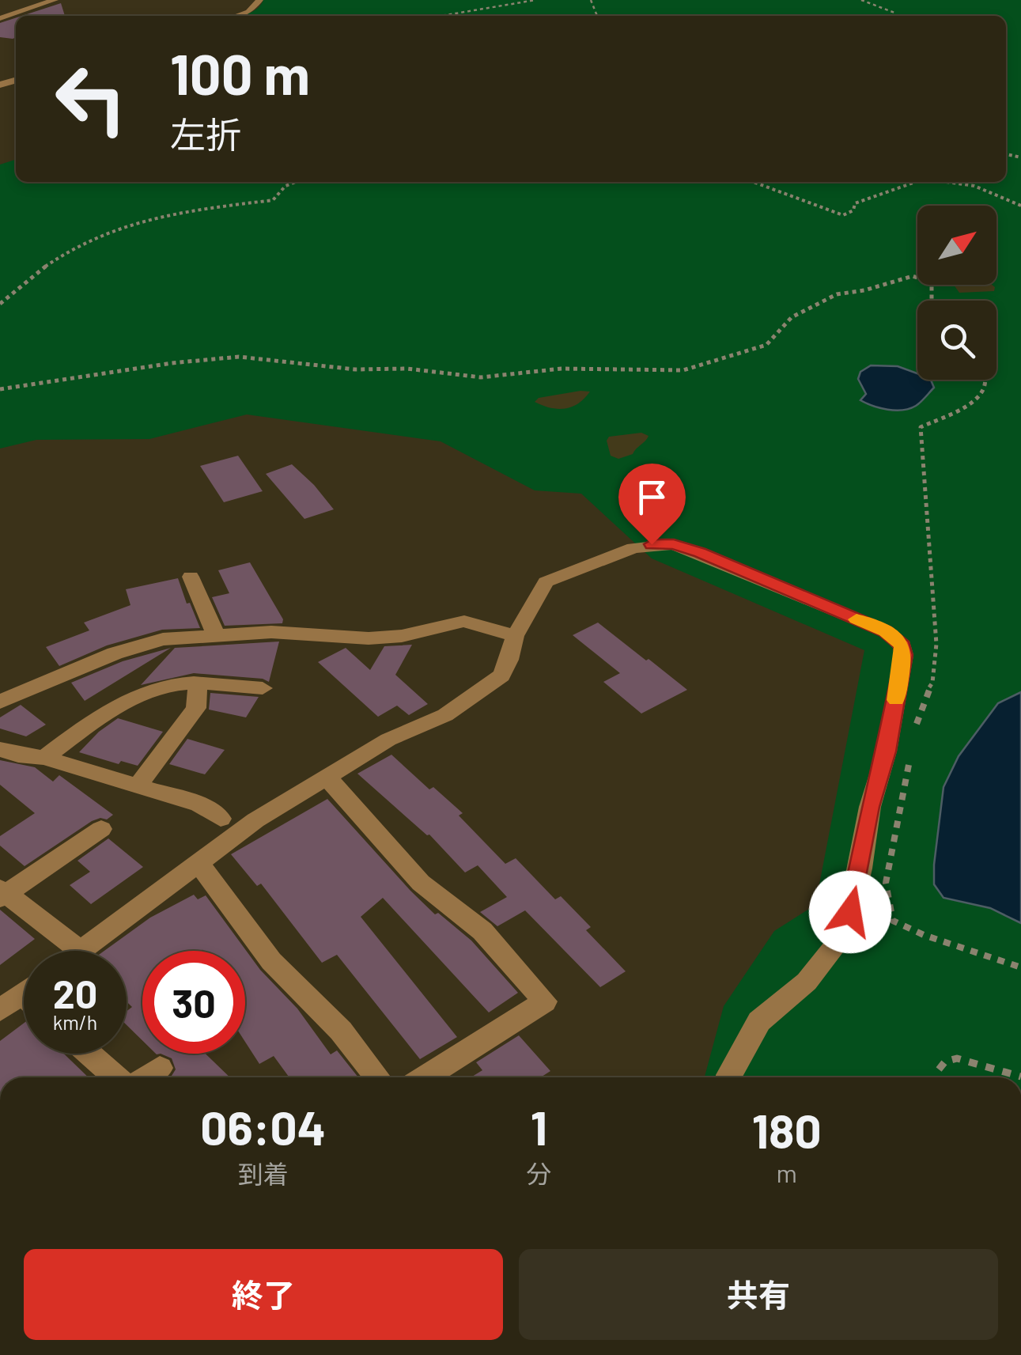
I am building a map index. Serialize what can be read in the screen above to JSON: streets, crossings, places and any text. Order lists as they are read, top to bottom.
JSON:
{
  "north": "top right",
  "page": {
    "turn": ["100 m", "左折"],
    "speed": "20 km/h",
    "limit": "30",
    "eta": [
      "06:04",
      "到着",
      "1",
      "分",
      "180",
      "m"
    ],
    "buttons": ["終了", "共有"]
  }
}
